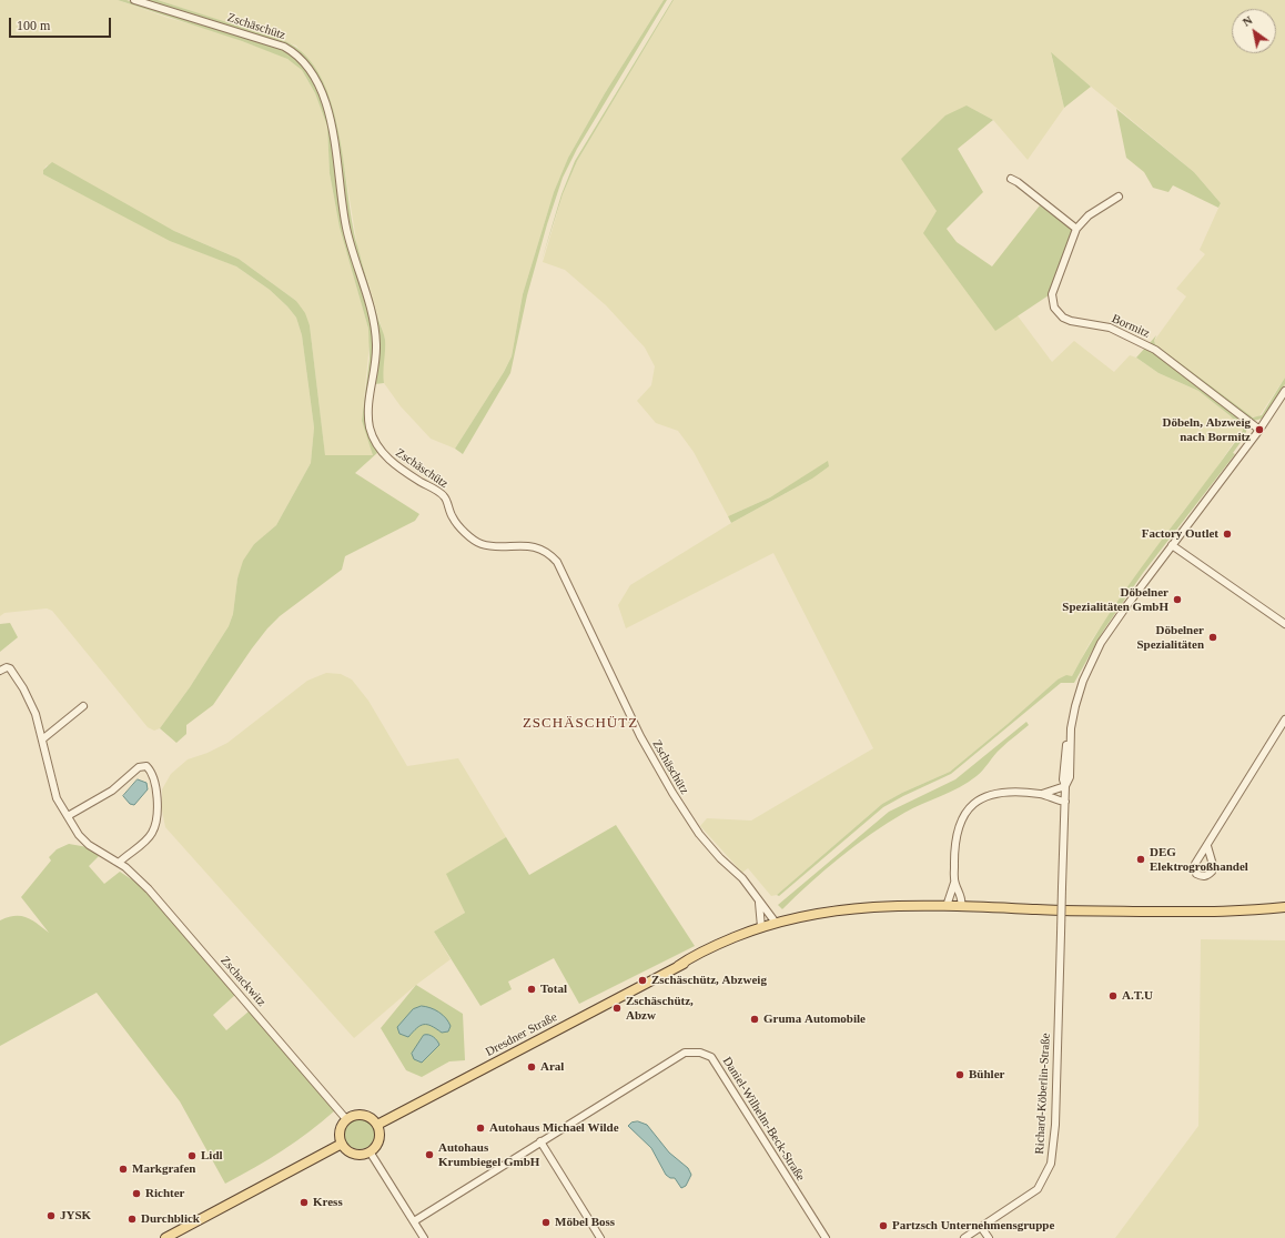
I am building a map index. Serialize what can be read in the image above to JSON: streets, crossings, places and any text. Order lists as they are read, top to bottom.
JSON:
{
  "streets": {
    "main road": ["Dresdner Straße"],
    "street": [
      "Zschäschütz",
      "Bormitz",
      "Zschackwitz",
      "Richard-Köberlin-Straße",
      "Daniel-Wilhelm-Beck-Straße"
    ]
  },
  "crossings": [
    ["Zschäschütz", "Dresdner Straße"],
    ["Bormitz", "Richard-Köberlin-Straße"],
    ["Zschackwitz", "Dresdner Straße"]
  ],
  "districts": ["ZSCHÄSCHÜTZ"],
  "places": [
    "Döbeln, Abzweig nach Bormitz",
    "Factory Outlet",
    "Döbelner Spezialitäten GmbH",
    "Döbelner Spezialitäten",
    "DEG Elektrogroßhandel",
    "Zschäschütz, Abzweig",
    "Total",
    "A.T.U",
    "Zschäschütz, Abzw",
    "Gruma Automobile",
    "Aral",
    "Bühler",
    "Autohaus Michael Wilde",
    "Autohaus Krumbiegel GmbH",
    "Lidl",
    "Markgrafen",
    "Richter",
    "Kress",
    "JYSK",
    "Durchblick",
    "Möbel Boss",
    "Partzsch Unternehmensgruppe"
  ],
  "scale_bar": "100 m",
  "north": "top left"
}
